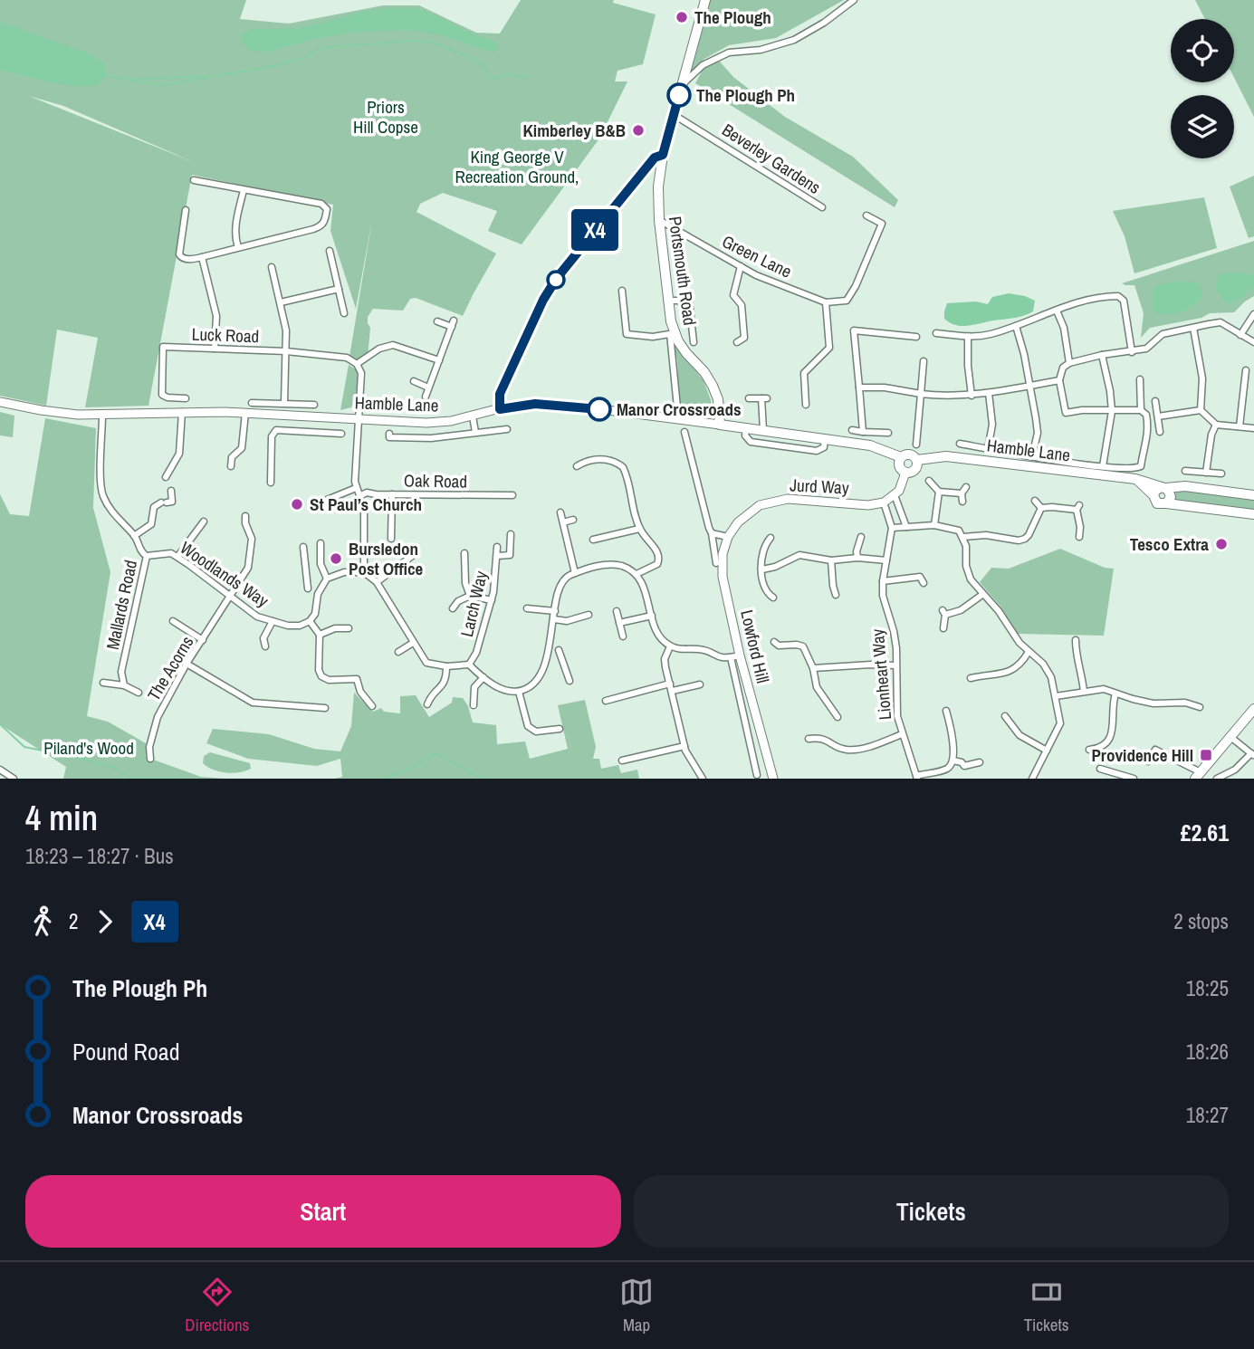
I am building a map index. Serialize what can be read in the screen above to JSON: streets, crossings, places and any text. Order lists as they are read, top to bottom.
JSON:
{
  "streets": {
    "main road": [
      "Portsmouth Road",
      "Hamble Lane",
      "Jurd Way",
      "Lowford Hill"
    ],
    "street": [
      "Beverley Gardens",
      "Green Lane",
      "Luck Road",
      "Oak Road",
      "Woodlands Way",
      "Larch Way",
      "Mallards Road",
      "The Acorns",
      "Lionheart Way"
    ]
  },
  "crossings": [
    ["Beverley Gardens", "Portsmouth Road"],
    ["Green Lane", "Portsmouth Road"],
    ["Portsmouth Road", "Hamble Lane"],
    ["Hamble Lane", "Mallards Road"],
    ["Jurd Way", "Lowford Hill"],
    ["Jurd Way", "Lionheart Way"],
    ["Woodlands Way", "Mallards Road"],
    ["Woodlands Way", "The Acorns"]
  ],
  "parks": ["Priors Hill Copse", "King George V Recreation Ground,", "Piland's Wood"],
  "places": {
    "other": [
      "The Plough",
      "The Plough Ph",
      "Kimberley B&B",
      "Manor Crossroads",
      "St Paul’s Church",
      "Tesco Extra",
      "Bursledon Post Office"
    ],
    "transit": ["Providence Hill"]
  },
  "lines": ["bus line X4"],
  "page": {
    "on_map": "X4",
    "heading": ["4 min", "18:23 – 18:27 · Bus", "£2.61"],
    "legs": ["2", "X4", "2 stops"],
    "list": [
      {
        "name": "The Plough Ph",
        "value": "18:25"
      },
      {
        "name": "Pound Road",
        "value": "18:26"
      },
      {
        "name": "Manor Crossroads",
        "value": "18:27"
      }
    ],
    "buttons": ["Start", "Tickets"],
    "tabs": ["Directions", "Map", "Tickets"]
  }
}
